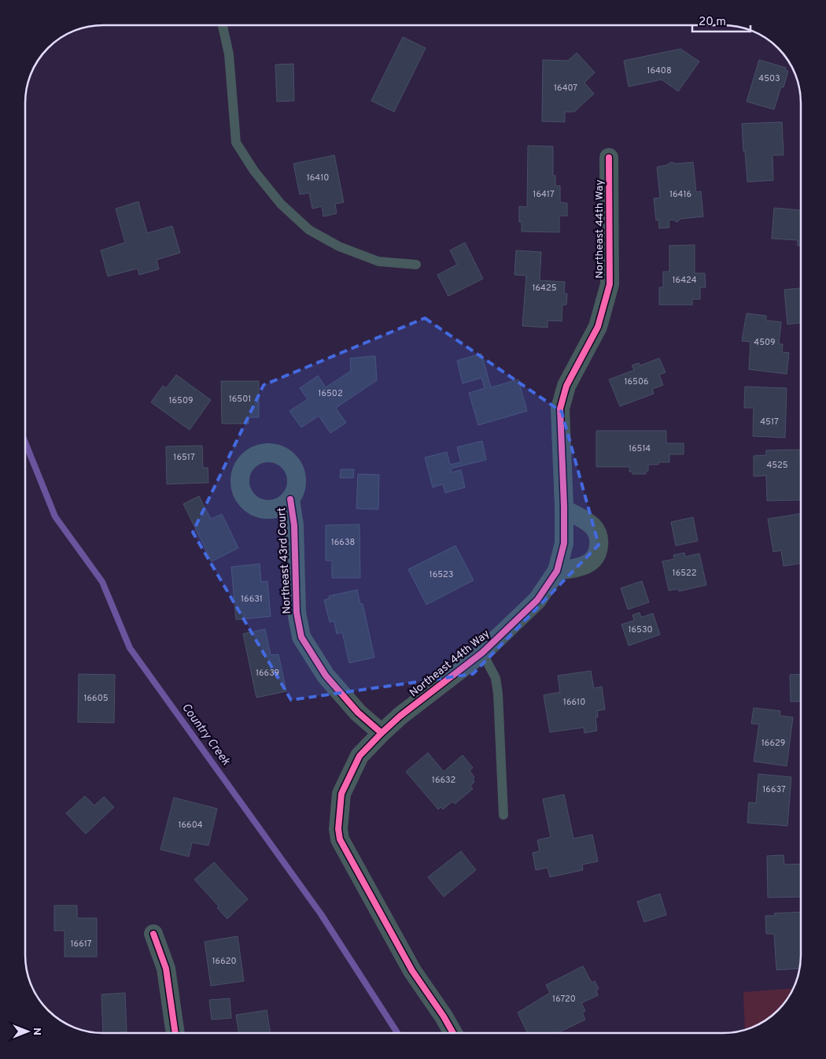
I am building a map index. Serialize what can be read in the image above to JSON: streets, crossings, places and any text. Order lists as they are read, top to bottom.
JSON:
{
  "streets": {
    "street": ["Northeast 44th Way", "Northeast 43rd Court"]
  },
  "crossings": [
    ["Northeast 44th Way", "Northeast 43rd Court"]
  ],
  "water": ["Country Creek"],
  "house_numbers": [
    "16408",
    "4503",
    "16407",
    "16410",
    "16417",
    "16416",
    "16424",
    "16425",
    "4509",
    "16506",
    "16502",
    "16501",
    "16509",
    "4517",
    "16514",
    "16517",
    "4525",
    "16638",
    "16522",
    "16523",
    "16631",
    "16530",
    "16639",
    "16605",
    "16610",
    "16629",
    "16632",
    "16637",
    "16604",
    "16617",
    "16620",
    "16720"
  ],
  "scale_bar": "20 m",
  "north": "right"
}
